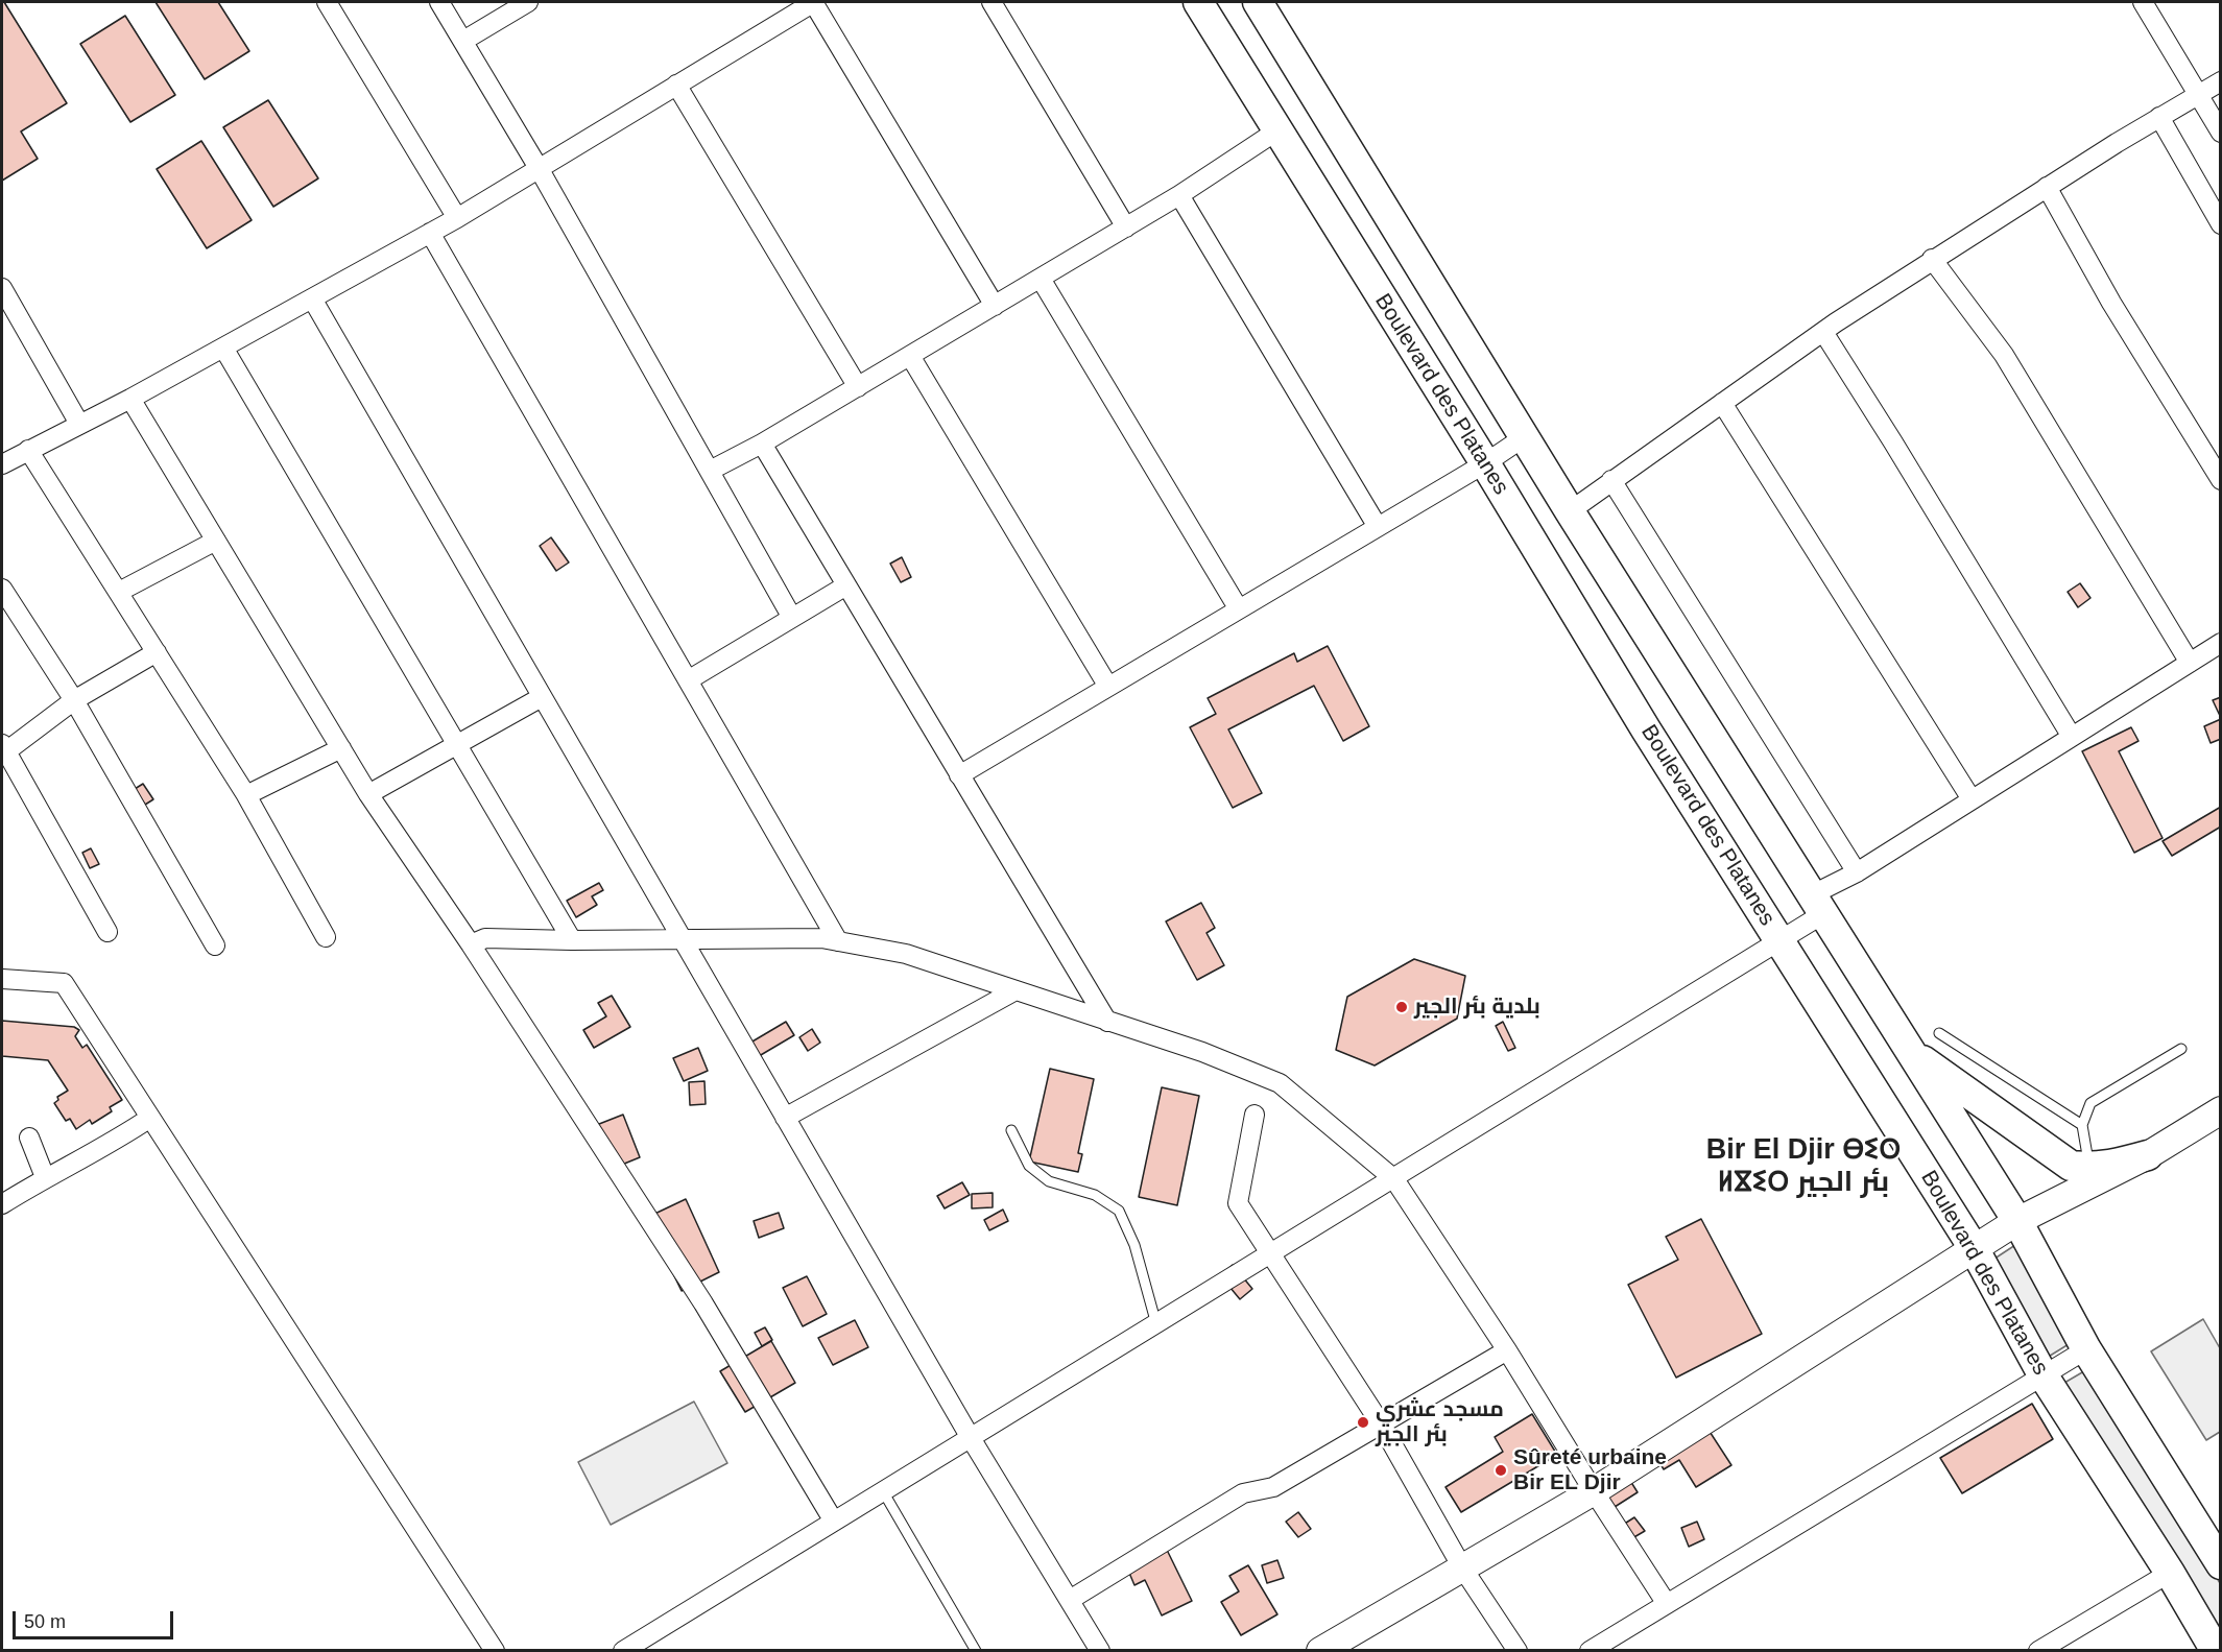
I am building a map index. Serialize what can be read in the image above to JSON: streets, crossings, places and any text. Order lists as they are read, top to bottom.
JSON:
{
  "streets": {
    "main road": ["Boulevard des Platanes"]
  },
  "districts": ["Bir El Djir ⴱⵉⵔ ⵍⴵⵉⵔ بئر الجير"],
  "places": ["بلدية بئر الجير", "مسجد عشري بئر الجير", "Sûreté urbaine Bir EL Djir"],
  "scale_bar": "50 m"
}
